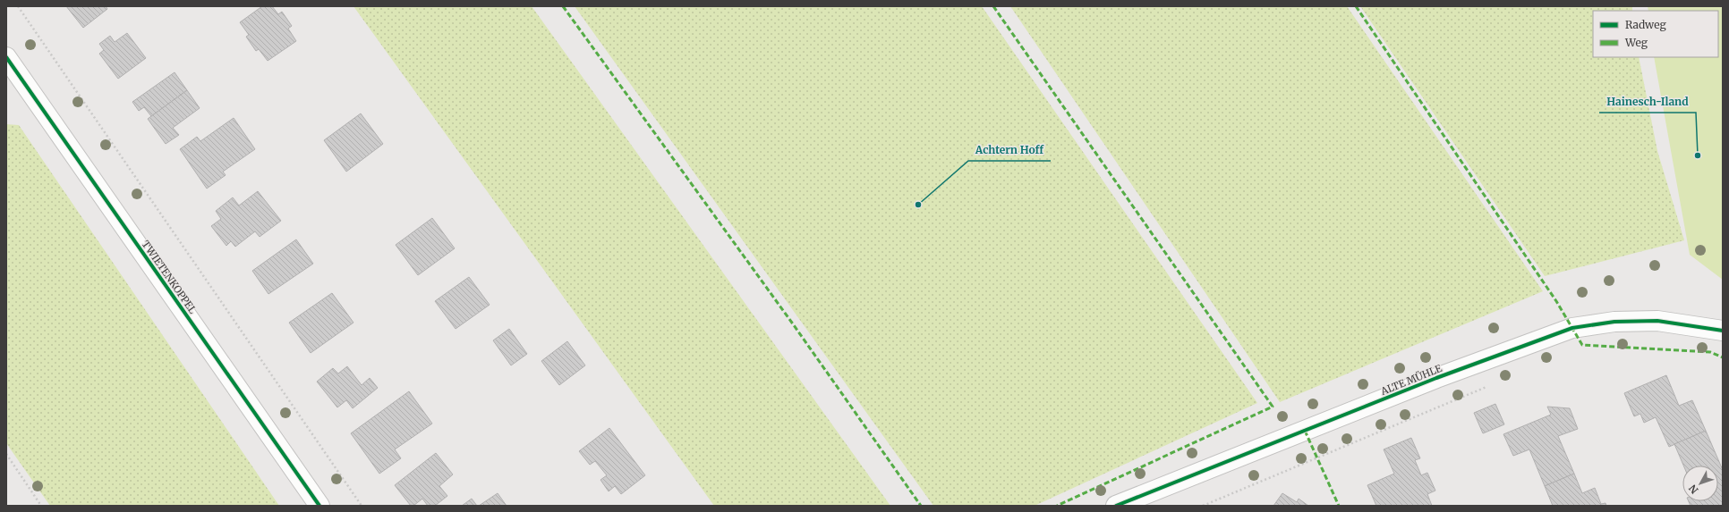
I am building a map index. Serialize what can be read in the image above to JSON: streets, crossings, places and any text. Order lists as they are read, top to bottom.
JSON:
{
  "streets": {
    "street": ["TWIETENKOPPEL", "ALTE MÜHLE"]
  },
  "places": ["Hainesch-Iland", "Achtern Hoff"],
  "legend": ["Radweg", "Weg"],
  "north": "bottom left"
}
